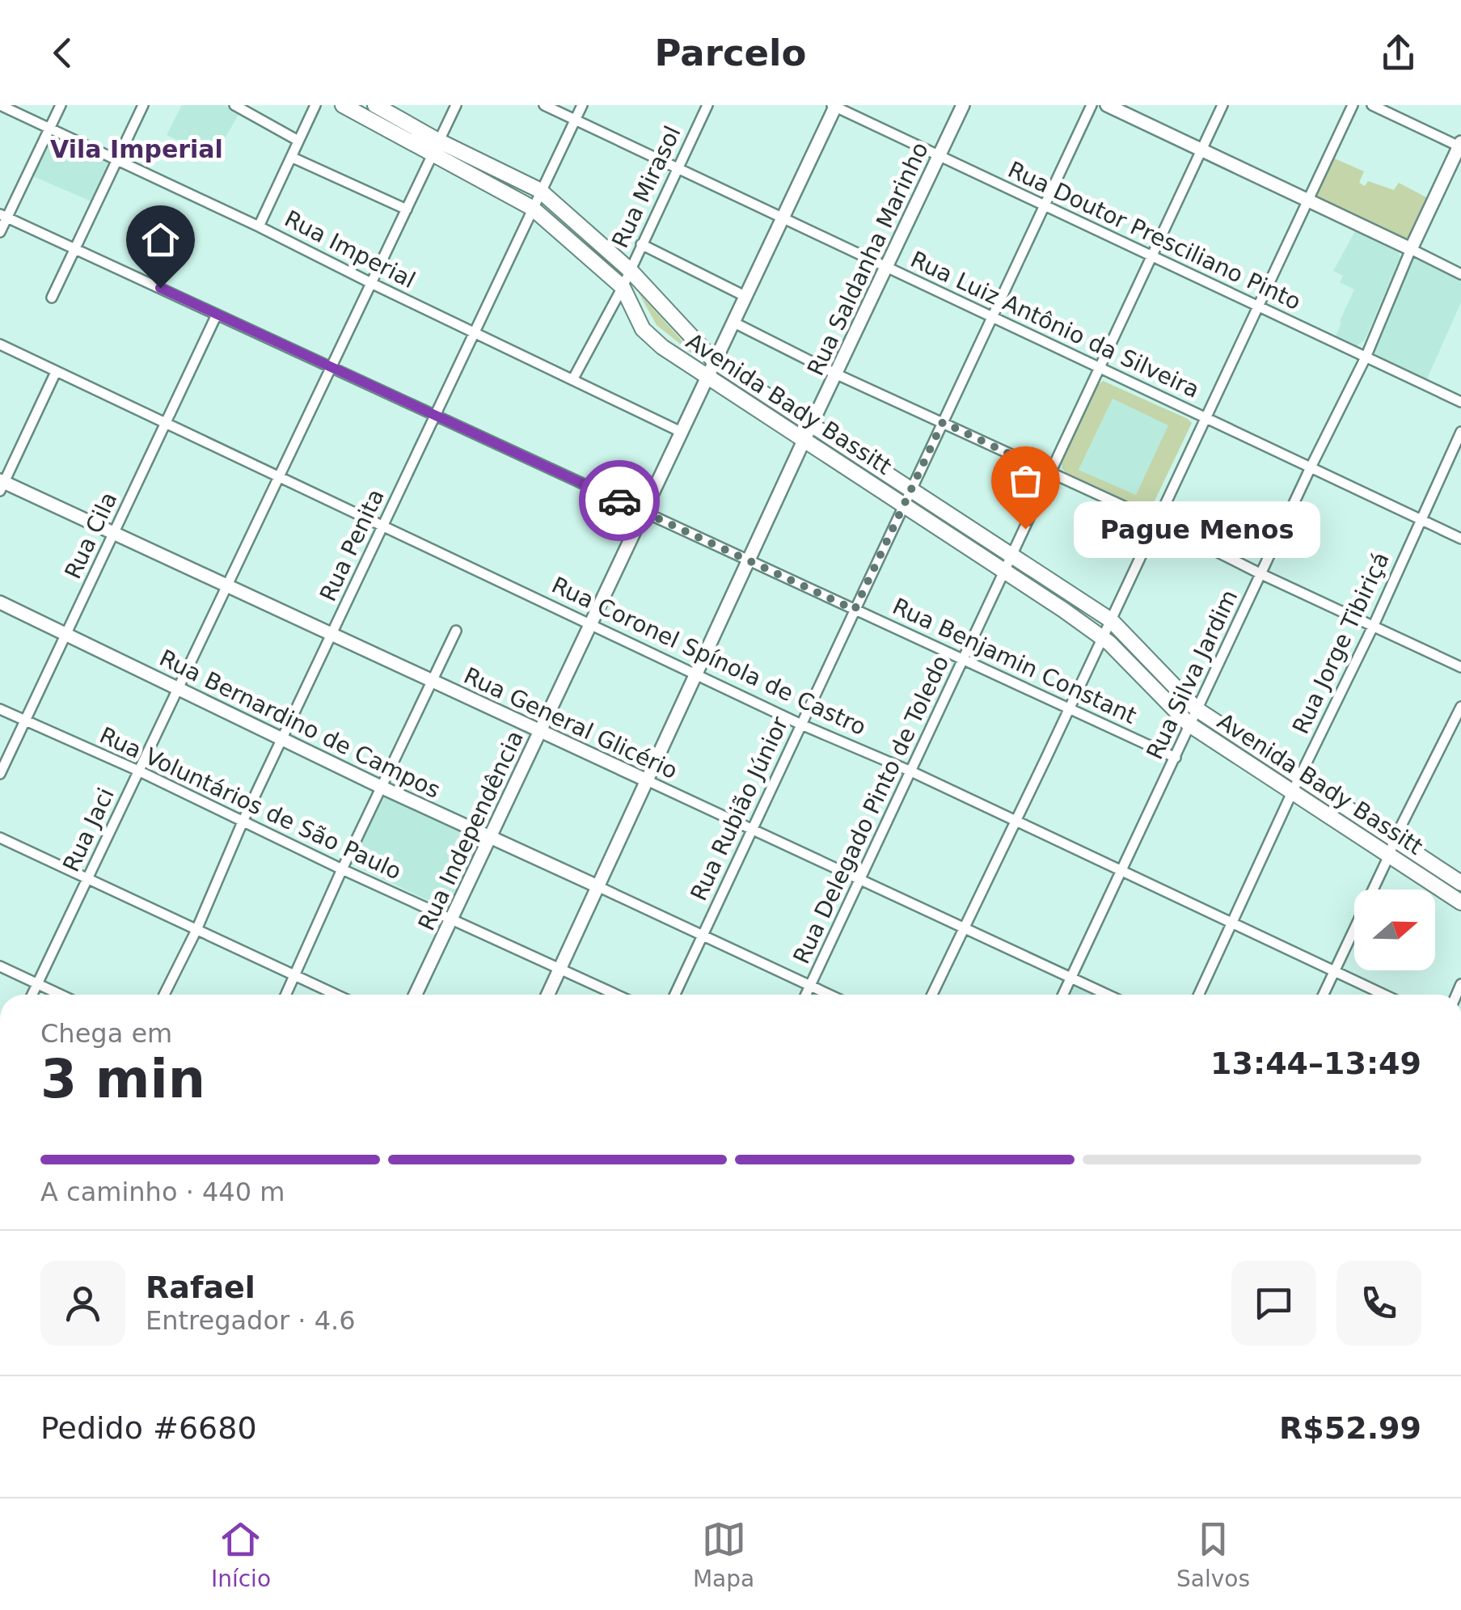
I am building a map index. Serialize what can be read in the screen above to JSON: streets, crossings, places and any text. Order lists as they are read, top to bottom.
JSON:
{
  "streets": {
    "main road": ["Avenida Bady Bassitt"],
    "street": [
      "Rua Mirasol",
      "Rua Doutor Presciliano Pinto",
      "Rua Imperial",
      "Rua Saldanha Marinho",
      "Rua Luiz Antônio da Silveira",
      "Rua Cila",
      "Rua Penita",
      "Rua Jorge Tibiriçá",
      "Rua Coronel Spínola de Castro",
      "Rua Benjamin Constant",
      "Rua Silva Jardim",
      "Rua General Glicério",
      "Rua Bernardino de Campos",
      "Rua Voluntários de São Paulo",
      "Rua Rubião Júnior",
      "Rua Delegado Pinto de Toledo",
      "Rua Jaci",
      "Rua Independência"
    ]
  },
  "crossings": [
    ["Rua Mirasol", "Rua Imperial"],
    ["Rua Mirasol", "Rua Luiz Antônio da Silveira"],
    ["Rua Mirasol", "Avenida Bady Bassitt"],
    ["Rua Doutor Presciliano Pinto", "Rua Saldanha Marinho"],
    ["Rua Doutor Presciliano Pinto", "Rua Silva Jardim"],
    ["Rua Doutor Presciliano Pinto", "Rua Rubião Júnior"],
    ["Rua Doutor Presciliano Pinto", "Rua Delegado Pinto de Toledo"],
    ["Rua Doutor Presciliano Pinto", "Rua Independência"],
    ["Rua Imperial", "Rua Penita"],
    ["Rua Imperial", "Rua Jaci"],
    ["Rua Imperial", "Rua Independência"],
    ["Rua Saldanha Marinho", "Rua Luiz Antônio da Silveira"],
    ["Rua Saldanha Marinho", "Avenida Bady Bassitt"],
    ["Rua Saldanha Marinho", "Rua Coronel Spínola de Castro"],
    ["Rua Saldanha Marinho", "Rua Benjamin Constant"],
    ["Rua Saldanha Marinho", "Rua General Glicério"],
    ["Rua Saldanha Marinho", "Rua Bernardino de Campos"],
    ["Rua Saldanha Marinho", "Rua Voluntários de São Paulo"],
    ["Rua Luiz Antônio da Silveira", "Rua Penita"],
    ["Rua Luiz Antônio da Silveira", "Rua Jorge Tibiriçá"],
    ["Rua Luiz Antônio da Silveira", "Rua Silva Jardim"],
    ["Rua Luiz Antônio da Silveira", "Rua Rubião Júnior"],
    ["Rua Luiz Antônio da Silveira", "Rua Delegado Pinto de Toledo"],
    ["Rua Luiz Antônio da Silveira", "Rua Independência"],
    ["Avenida Bady Bassitt", "Rua Penita"],
    ["Avenida Bady Bassitt", "Rua Jorge Tibiriçá"],
    ["Avenida Bady Bassitt", "Rua Silva Jardim"],
    ["Avenida Bady Bassitt", "Rua Rubião Júnior"],
    ["Avenida Bady Bassitt", "Rua Delegado Pinto de Toledo"],
    ["Avenida Bady Bassitt", "Rua Jaci"],
    ["Avenida Bady Bassitt", "Rua Independência"],
    ["Rua Cila", "Rua Coronel Spínola de Castro"],
    ["Rua Cila", "Rua Benjamin Constant"],
    ["Rua Cila", "Rua General Glicério"],
    ["Rua Cila", "Rua Bernardino de Campos"],
    ["Rua Cila", "Rua Voluntários de São Paulo"],
    ["Rua Penita", "Rua Coronel Spínola de Castro"],
    ["Rua Penita", "Rua Benjamin Constant"],
    ["Rua Penita", "Rua General Glicério"],
    ["Rua Penita", "Rua Bernardino de Campos"],
    ["Rua Penita", "Rua Voluntários de São Paulo"],
    ["Rua Jorge Tibiriçá", "Rua Coronel Spínola de Castro"],
    ["Rua Coronel Spínola de Castro", "Rua Silva Jardim"],
    ["Rua Coronel Spínola de Castro", "Rua Rubião Júnior"],
    ["Rua Coronel Spínola de Castro", "Rua Delegado Pinto de Toledo"],
    ["Rua Coronel Spínola de Castro", "Rua Jaci"],
    ["Rua Coronel Spínola de Castro", "Rua Independência"],
    ["Rua Benjamin Constant", "Rua Silva Jardim"],
    ["Rua Benjamin Constant", "Rua Rubião Júnior"],
    ["Rua Benjamin Constant", "Rua Delegado Pinto de Toledo"],
    ["Rua Benjamin Constant", "Rua Jaci"],
    ["Rua Benjamin Constant", "Rua Independência"],
    ["Rua Silva Jardim", "Rua General Glicério"],
    ["Rua General Glicério", "Rua Rubião Júnior"],
    ["Rua General Glicério", "Rua Delegado Pinto de Toledo"],
    ["Rua General Glicério", "Rua Jaci"],
    ["Rua General Glicério", "Rua Independência"],
    ["Rua Bernardino de Campos", "Rua Rubião Júnior"],
    ["Rua Bernardino de Campos", "Rua Delegado Pinto de Toledo"],
    ["Rua Bernardino de Campos", "Rua Jaci"],
    ["Rua Bernardino de Campos", "Rua Independência"],
    ["Rua Voluntários de São Paulo", "Rua Jaci"],
    ["Rua Voluntários de São Paulo", "Rua Independência"]
  ],
  "districts": ["Vila Imperial"],
  "places": ["Pague Menos"],
  "north": "right",
  "page": {
    "header": "Parcelo",
    "bubble": "Pague Menos",
    "heading": ["3 min", "Chega em", "13:44–13:49"],
    "panel": [
      "Rafael",
      "Entregador · 4.6",
      "Pedido #6680",
      "R$52.99"
    ],
    "bar": "A caminho · 440 m",
    "tabs": ["Início", "Mapa", "Salvos"]
  }
}
